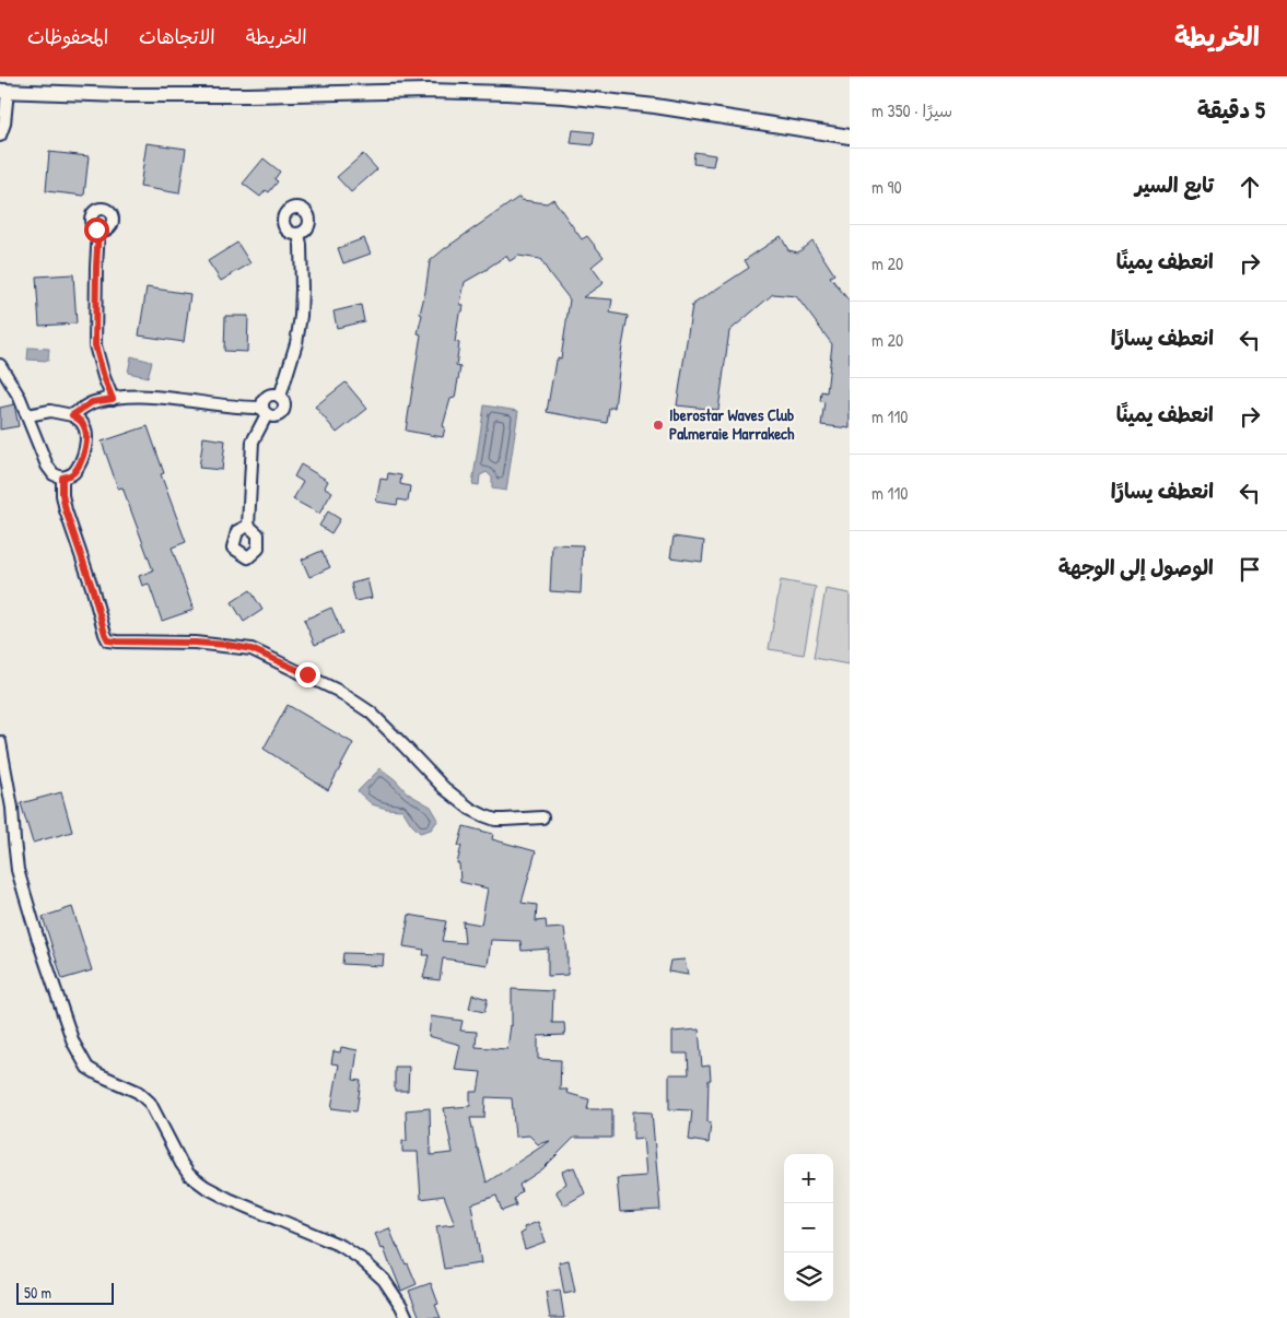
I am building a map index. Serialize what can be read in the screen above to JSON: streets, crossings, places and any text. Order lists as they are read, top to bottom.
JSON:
{
  "places": ["Iberostar Waves Club Palmeraie Marrakech"],
  "scale_bar": "50 m",
  "page": {
    "header": "الخريطة",
    "nav": ["الخريطة", "الاتجاهات", "المحفوظات"],
    "heading": ["5 دقيقة", "سيرًا · 350 m"],
    "list": [
      ["تابع السير", "90 m"],
      ["انعطف يمينًا", "20 m"],
      ["انعطف يسارًا", "20 m"],
      ["انعطف يمينًا", "110 m"],
      ["انعطف يسارًا", "110 m"],
      "الوصول إلى الوجهة"
    ],
    "map_buttons": ["+", "−"],
    "scale": "50 m"
  }
}
